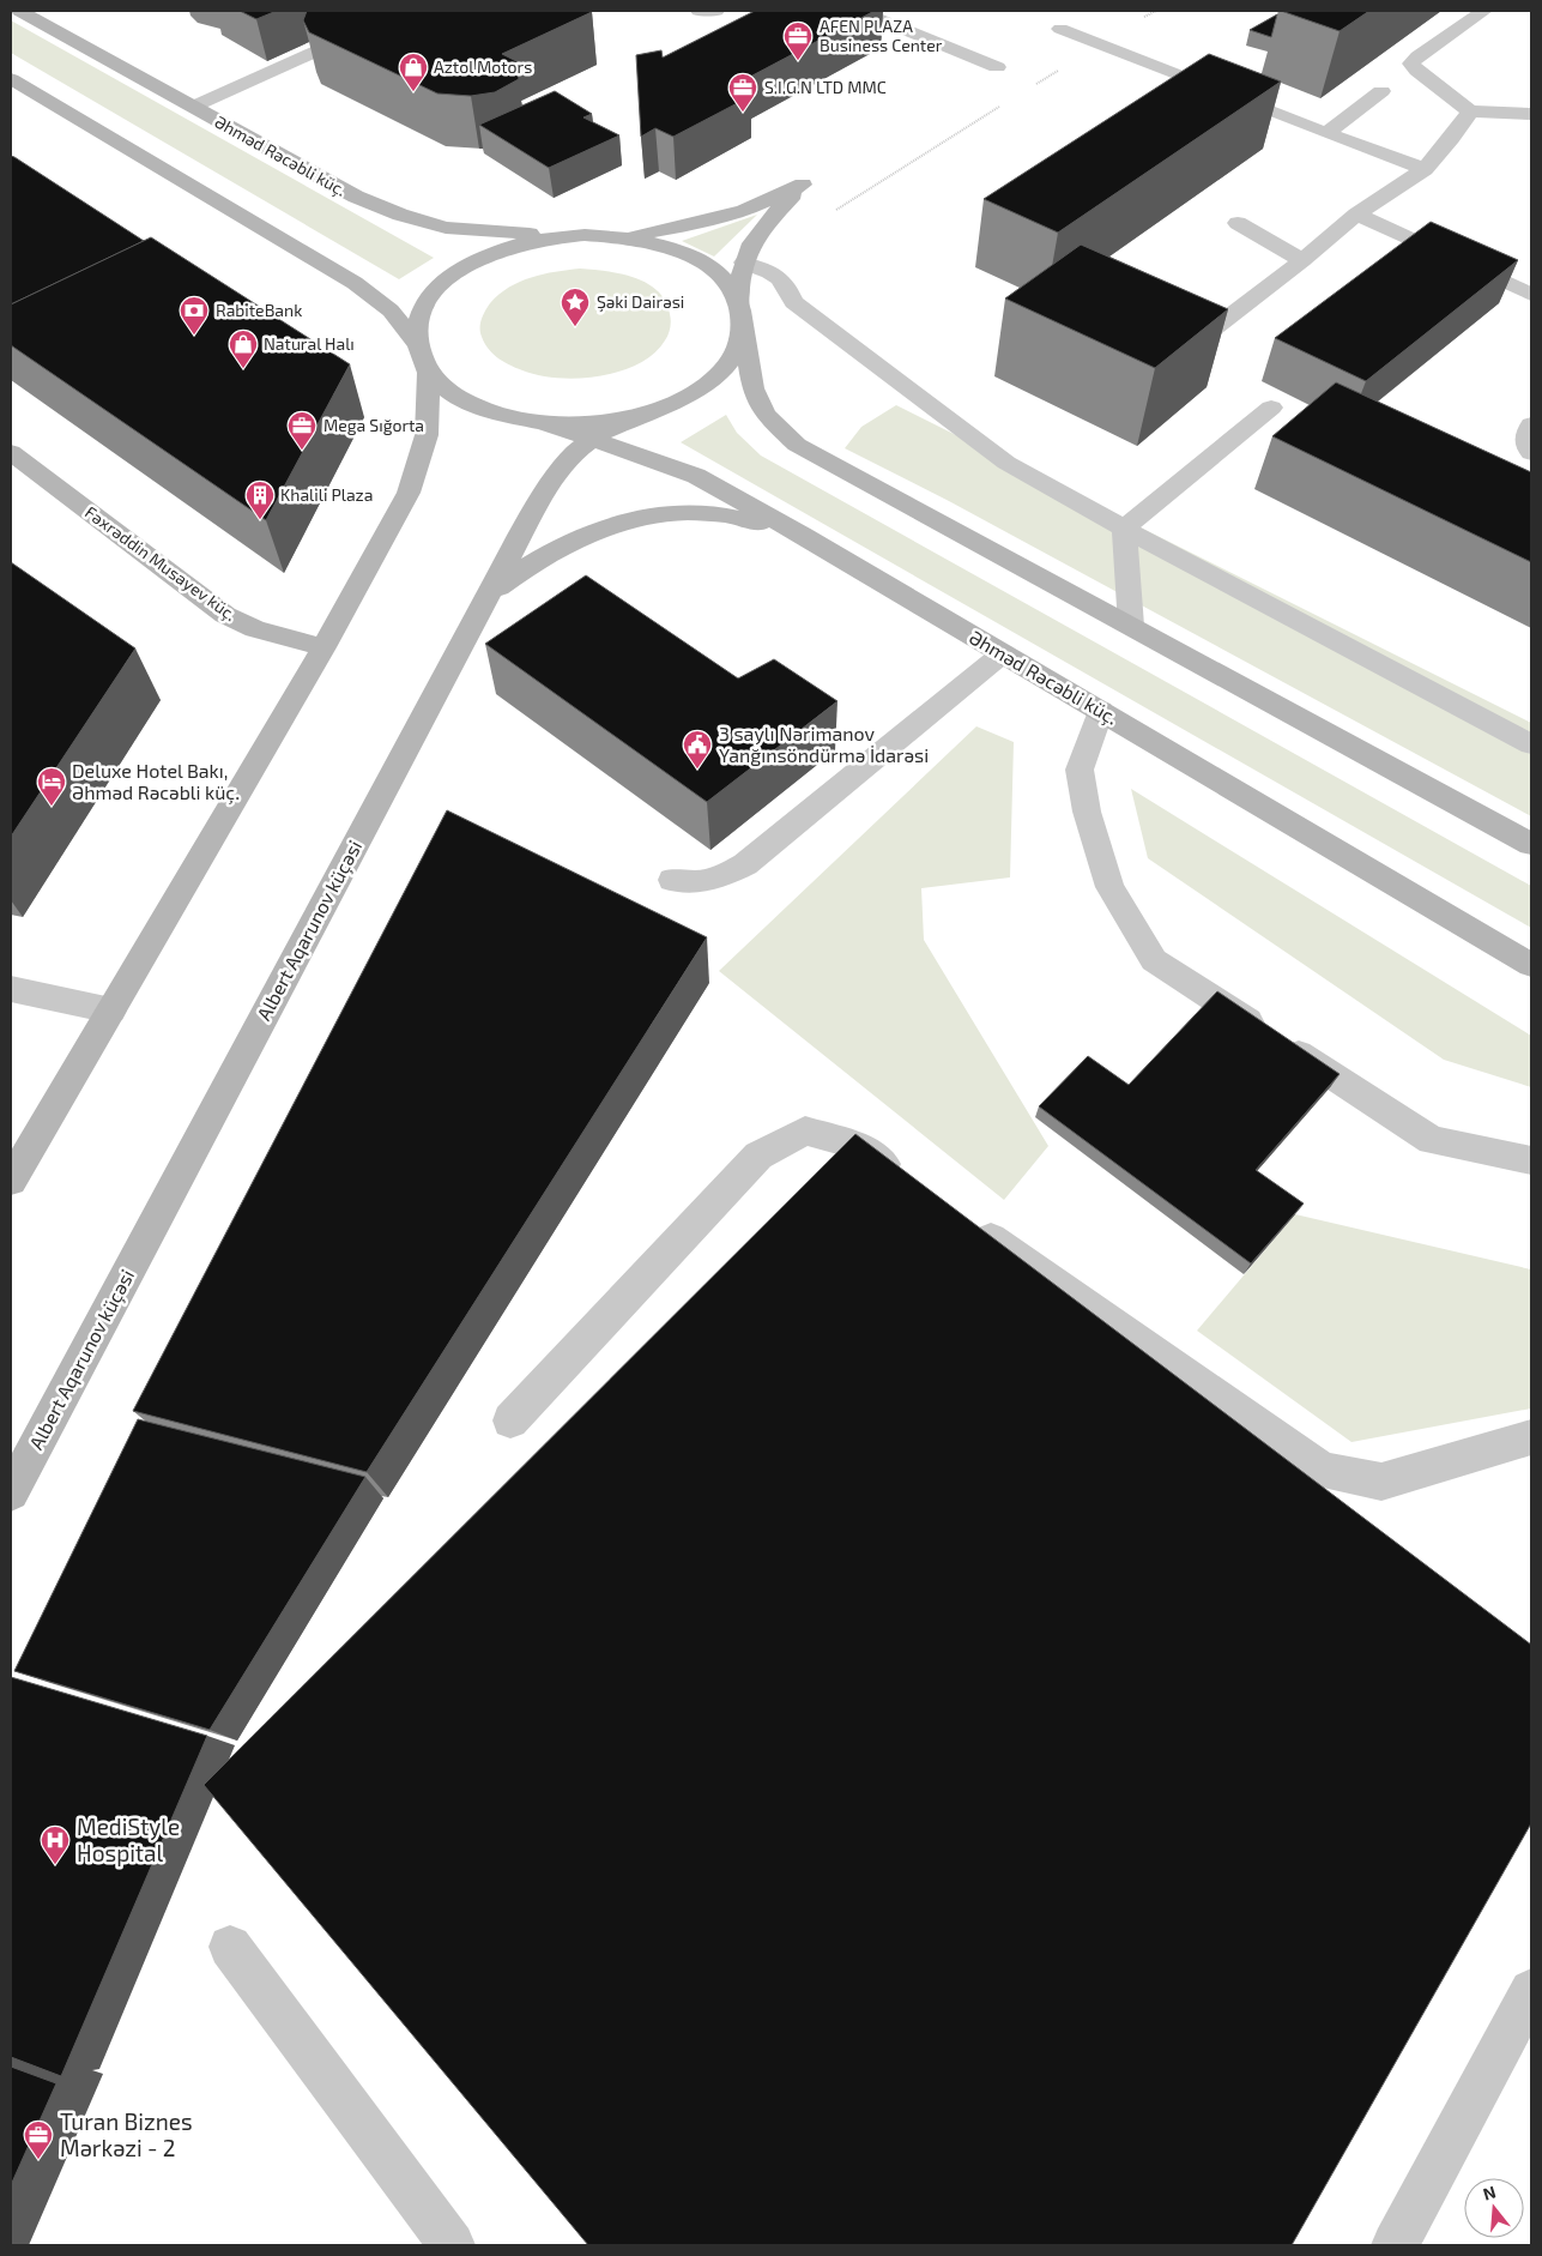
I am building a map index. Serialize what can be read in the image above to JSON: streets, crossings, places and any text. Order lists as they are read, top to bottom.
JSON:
{
  "streets": {
    "main road": ["Əhməd Rəcəbli küç.", "Fəxrəddin Musayev küç.", "Albert Aqarunov küçəsi"]
  },
  "crossings": [
    ["Əhməd Rəcəbli küç.", "Albert Aqarunov küçəsi"]
  ],
  "places": {
    "office": [
      "AFEN PLAZA Business Center",
      "S.I.G.N LTD MMC",
      "Mega Sığorta",
      "Turan Biznes Mərkəzi - 2"
    ],
    "shop": ["Aztol Motors", "Natural Halı"],
    "place": ["Şəki Dairəsi"],
    "bank": ["RabiteBank"],
    "building": ["Khalili Plaza"],
    "public building": ["3 saylı Nərimanov Yanğınsöndürmə İdarəsi"],
    "hotel": ["Deluxe Hotel Bakı, Əhməd Rəcəbli küç."],
    "hospital": ["MediStyle Hospital"]
  },
  "north": "top"
}
